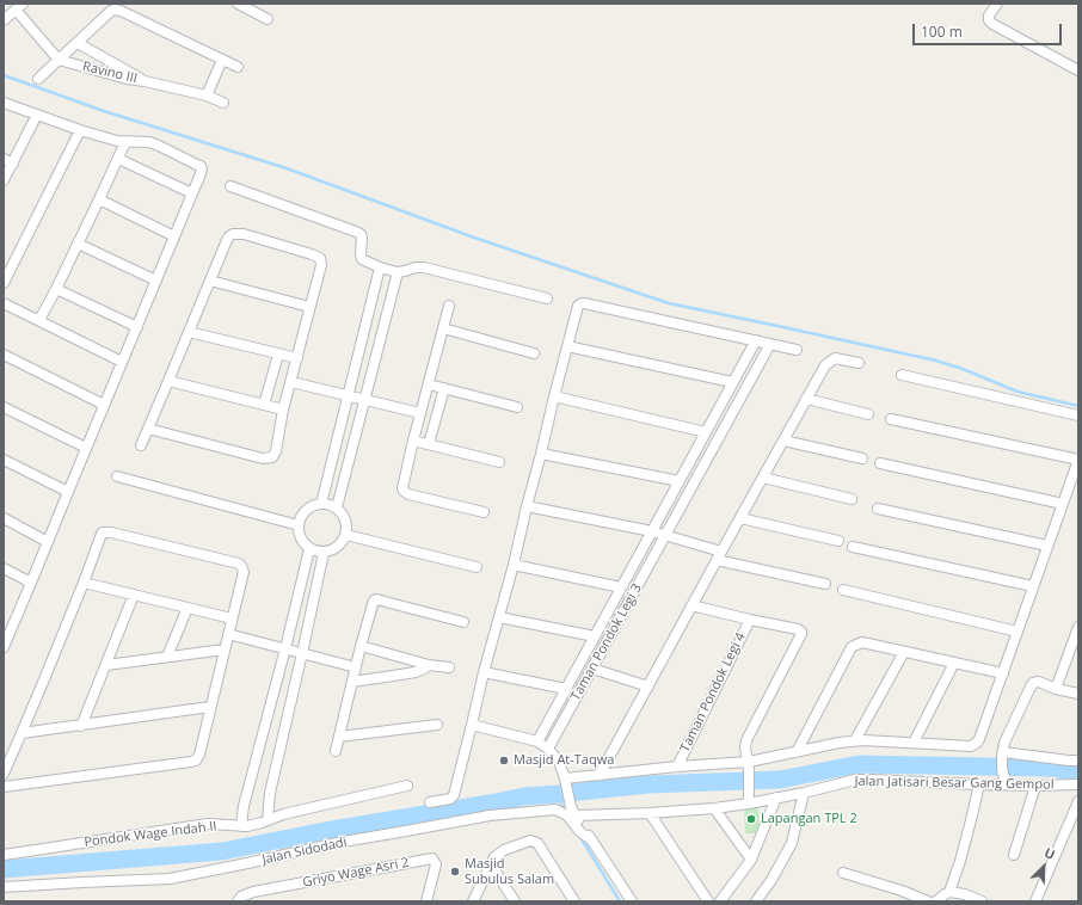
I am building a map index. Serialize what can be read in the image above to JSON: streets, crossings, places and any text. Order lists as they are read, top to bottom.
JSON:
{
  "streets": {
    "street": [
      "Ravino III",
      "Taman Pondok Legi 3",
      "Taman Pondok Legi 4",
      "Jalan Jatisari Besar Gang Gempol",
      "Pondok Wage Indah II",
      "Jalan Sidodadi",
      "Griyo Wage Asri 2"
    ]
  },
  "crossings": [
    ["Taman Pondok Legi 4", "Jalan Jatisari Besar Gang Gempol"],
    ["Jalan Jatisari Besar Gang Gempol", "Jalan Sidodadi"]
  ],
  "places": ["Masjid At-Taqwa", "Lapangan TPL 2", "Masjid Subulus Salam"],
  "scale_bar": "100 m",
  "north": "top right"
}
